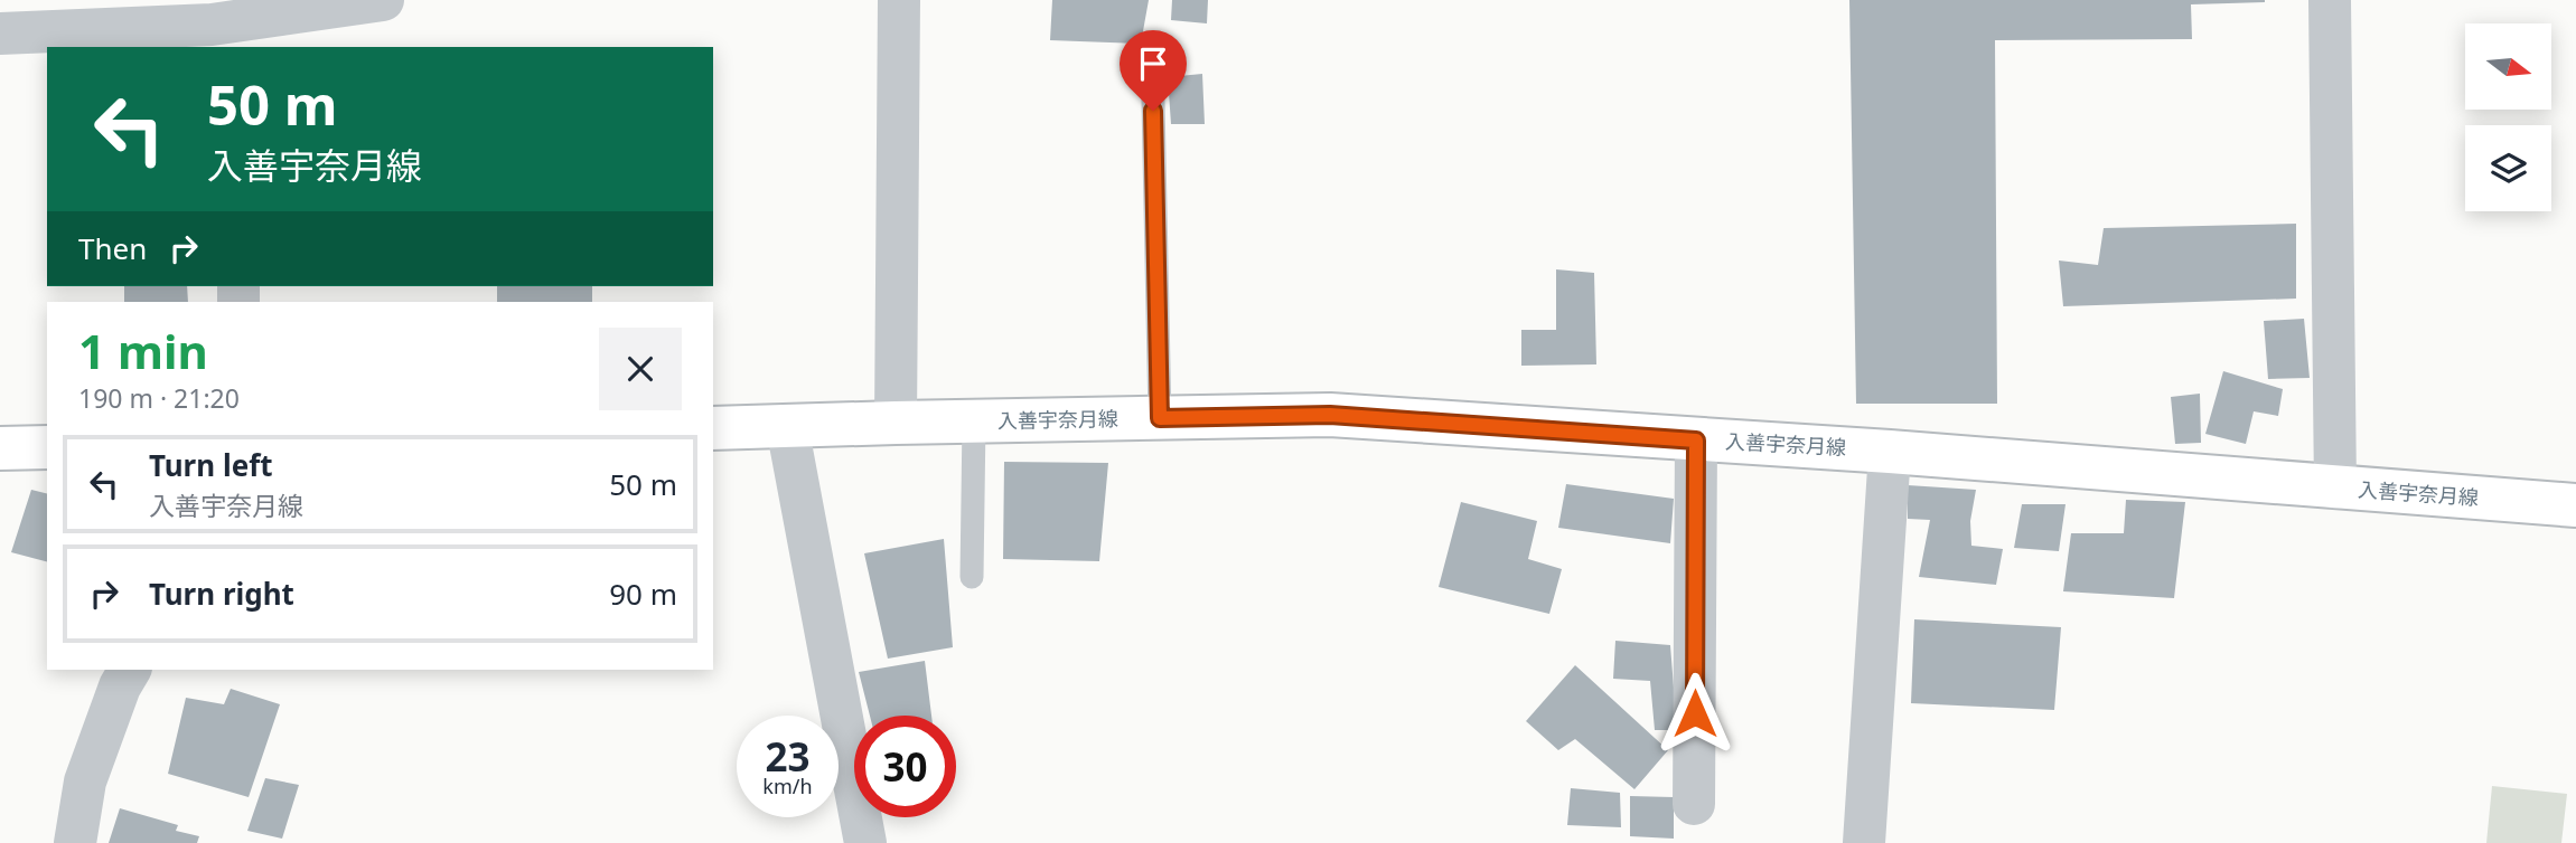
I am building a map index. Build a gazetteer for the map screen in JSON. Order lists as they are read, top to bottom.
{
  "streets": {
    "main road": ["入善宇奈月線"]
  },
  "north": "right",
  "page": {
    "turn": ["50 m", "入善宇奈月線"],
    "then": "Then",
    "heading": ["1 min", "190 m · 21:20"],
    "list": [
      {
        "name": "Turn left",
        "note": "入善宇奈月線",
        "value": "50 m"
      },
      {
        "name": "Turn right",
        "value": "90 m"
      }
    ],
    "speed": "23 km/h",
    "limit": "30"
  }
}
